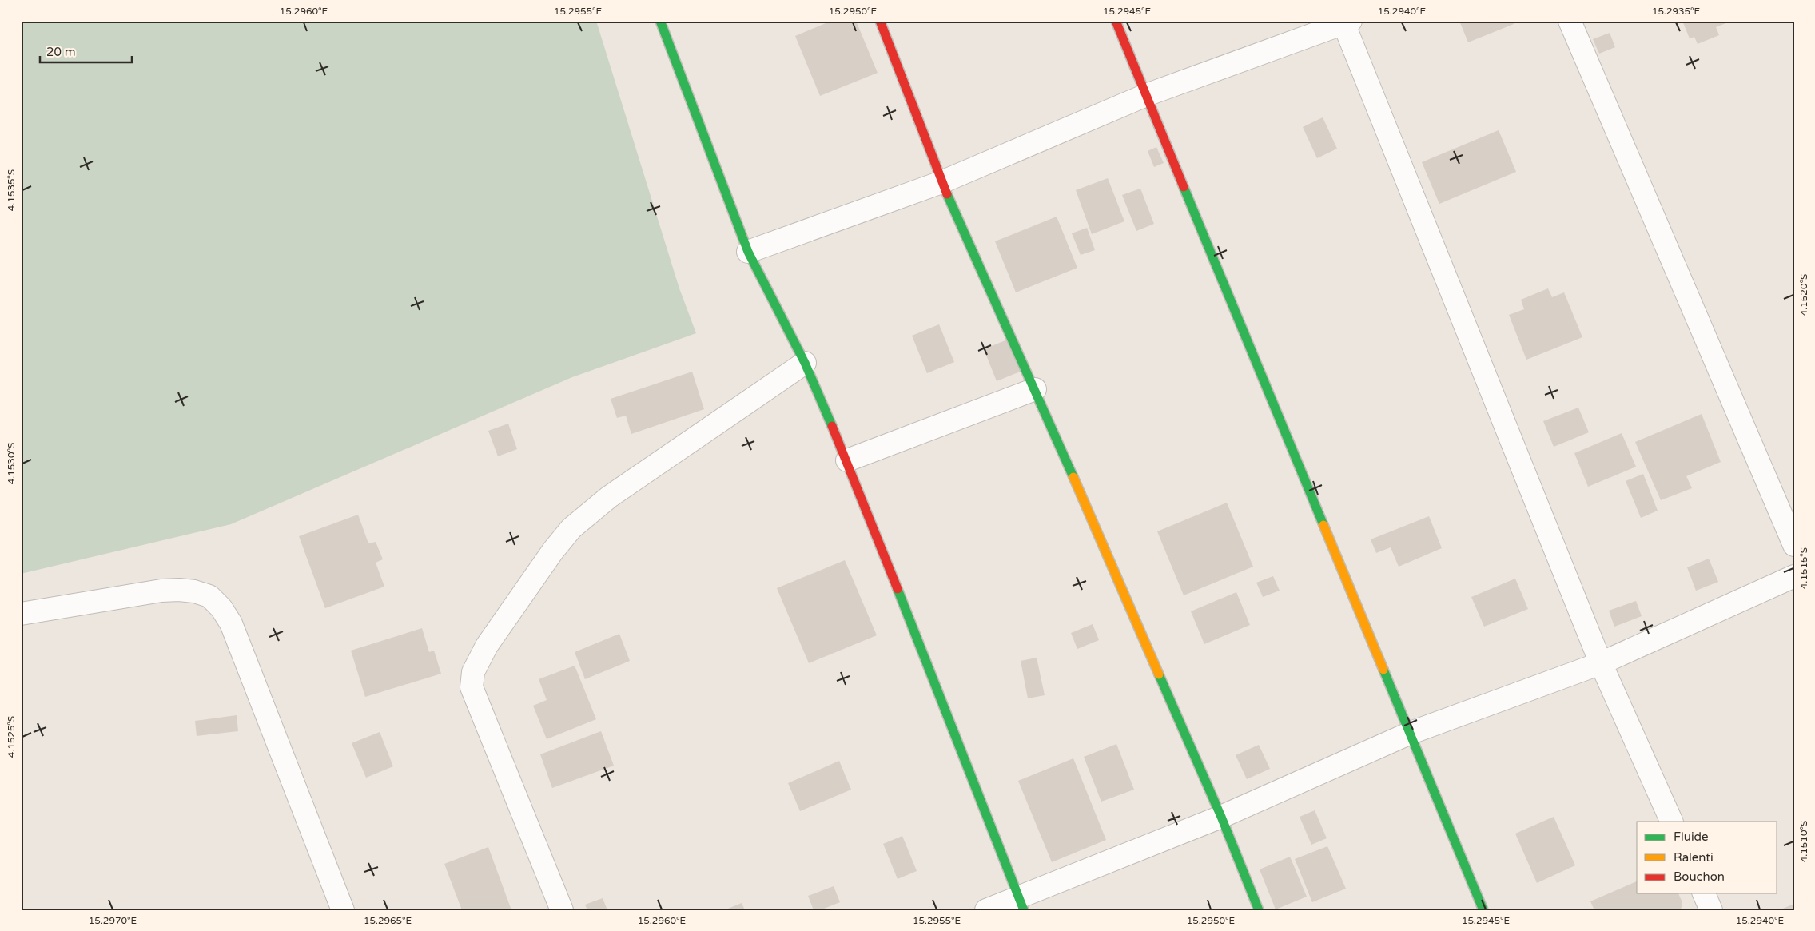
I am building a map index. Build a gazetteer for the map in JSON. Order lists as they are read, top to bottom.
{
  "legend": ["Fluide", "Ralenti", "Bouchon"],
  "scale_bar": "20 m",
  "coordinates": [
    "15.2960°E",
    "15.2955°E",
    "15.2950°E",
    "15.2945°E",
    "15.2940°E",
    "15.2935°E",
    "4.1535°S",
    "4.1520°S",
    "4.1530°S",
    "4.1515°S",
    "4.1525°S",
    "4.1510°S",
    "15.2970°E",
    "15.2965°E"
  ]
}
